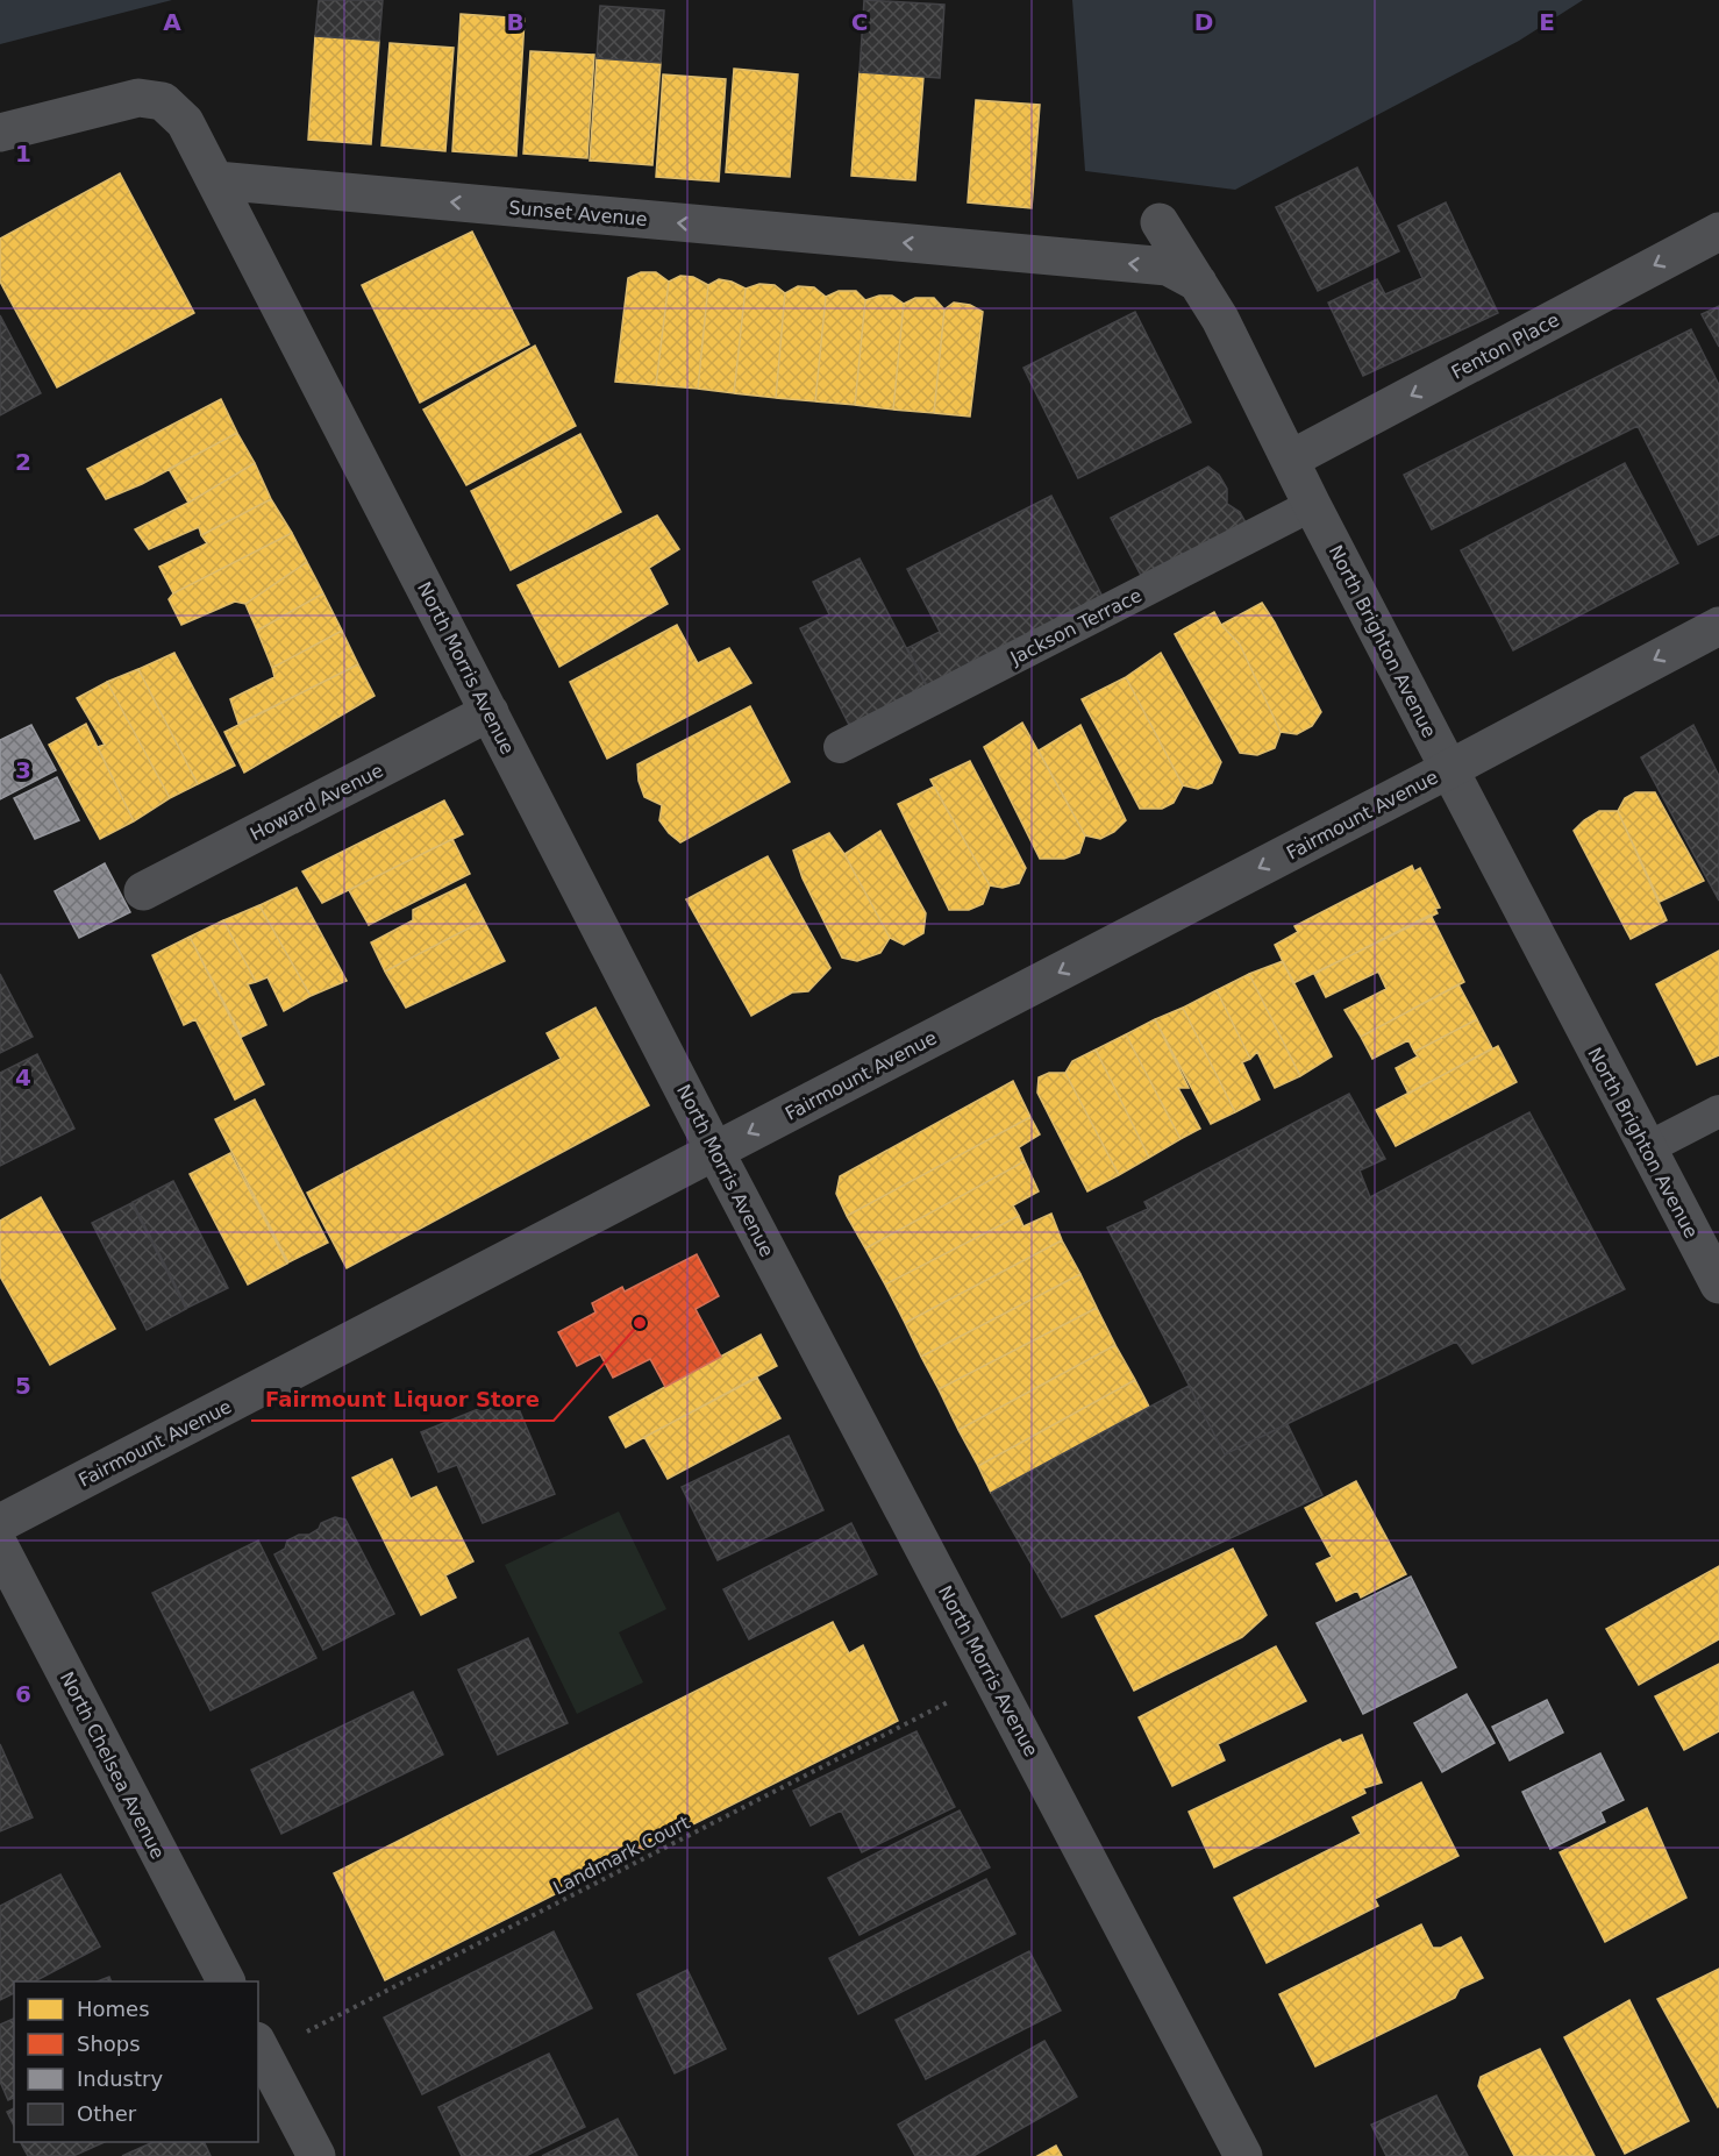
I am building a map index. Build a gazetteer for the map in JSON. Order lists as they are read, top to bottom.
{
  "streets": {
    "street": [
      "Sunset Avenue",
      "Fenton Place",
      "North Brighton Avenue",
      "North Morris Avenue",
      "Howard Avenue",
      "Fairmount Avenue",
      "North Chelsea Avenue"
    ],
    "lane": ["Jackson Terrace"],
    "path": ["Landmark Court"]
  },
  "crossings": [
    ["Sunset Avenue", "North Brighton Avenue"],
    ["Sunset Avenue", "North Morris Avenue"],
    ["Fenton Place", "North Brighton Avenue"],
    ["Jackson Terrace", "North Brighton Avenue"],
    ["North Brighton Avenue", "Fairmount Avenue"],
    ["North Morris Avenue", "Howard Avenue"],
    ["North Morris Avenue", "Fairmount Avenue"],
    ["North Morris Avenue", "Landmark Court"]
  ],
  "one_way": ["Sunset Avenue", "Fenton Place", "Fairmount Avenue"],
  "places": ["Fairmount Liquor Store"],
  "legend": [
    "Homes",
    "Shops",
    "Industry",
    "Other"
  ],
  "grid": {
    "columns": [
      "A",
      "B",
      "C",
      "D",
      "E"
    ],
    "rows": [
      "1",
      "2",
      "3",
      "4",
      "5",
      "6"
    ]
  }
}
